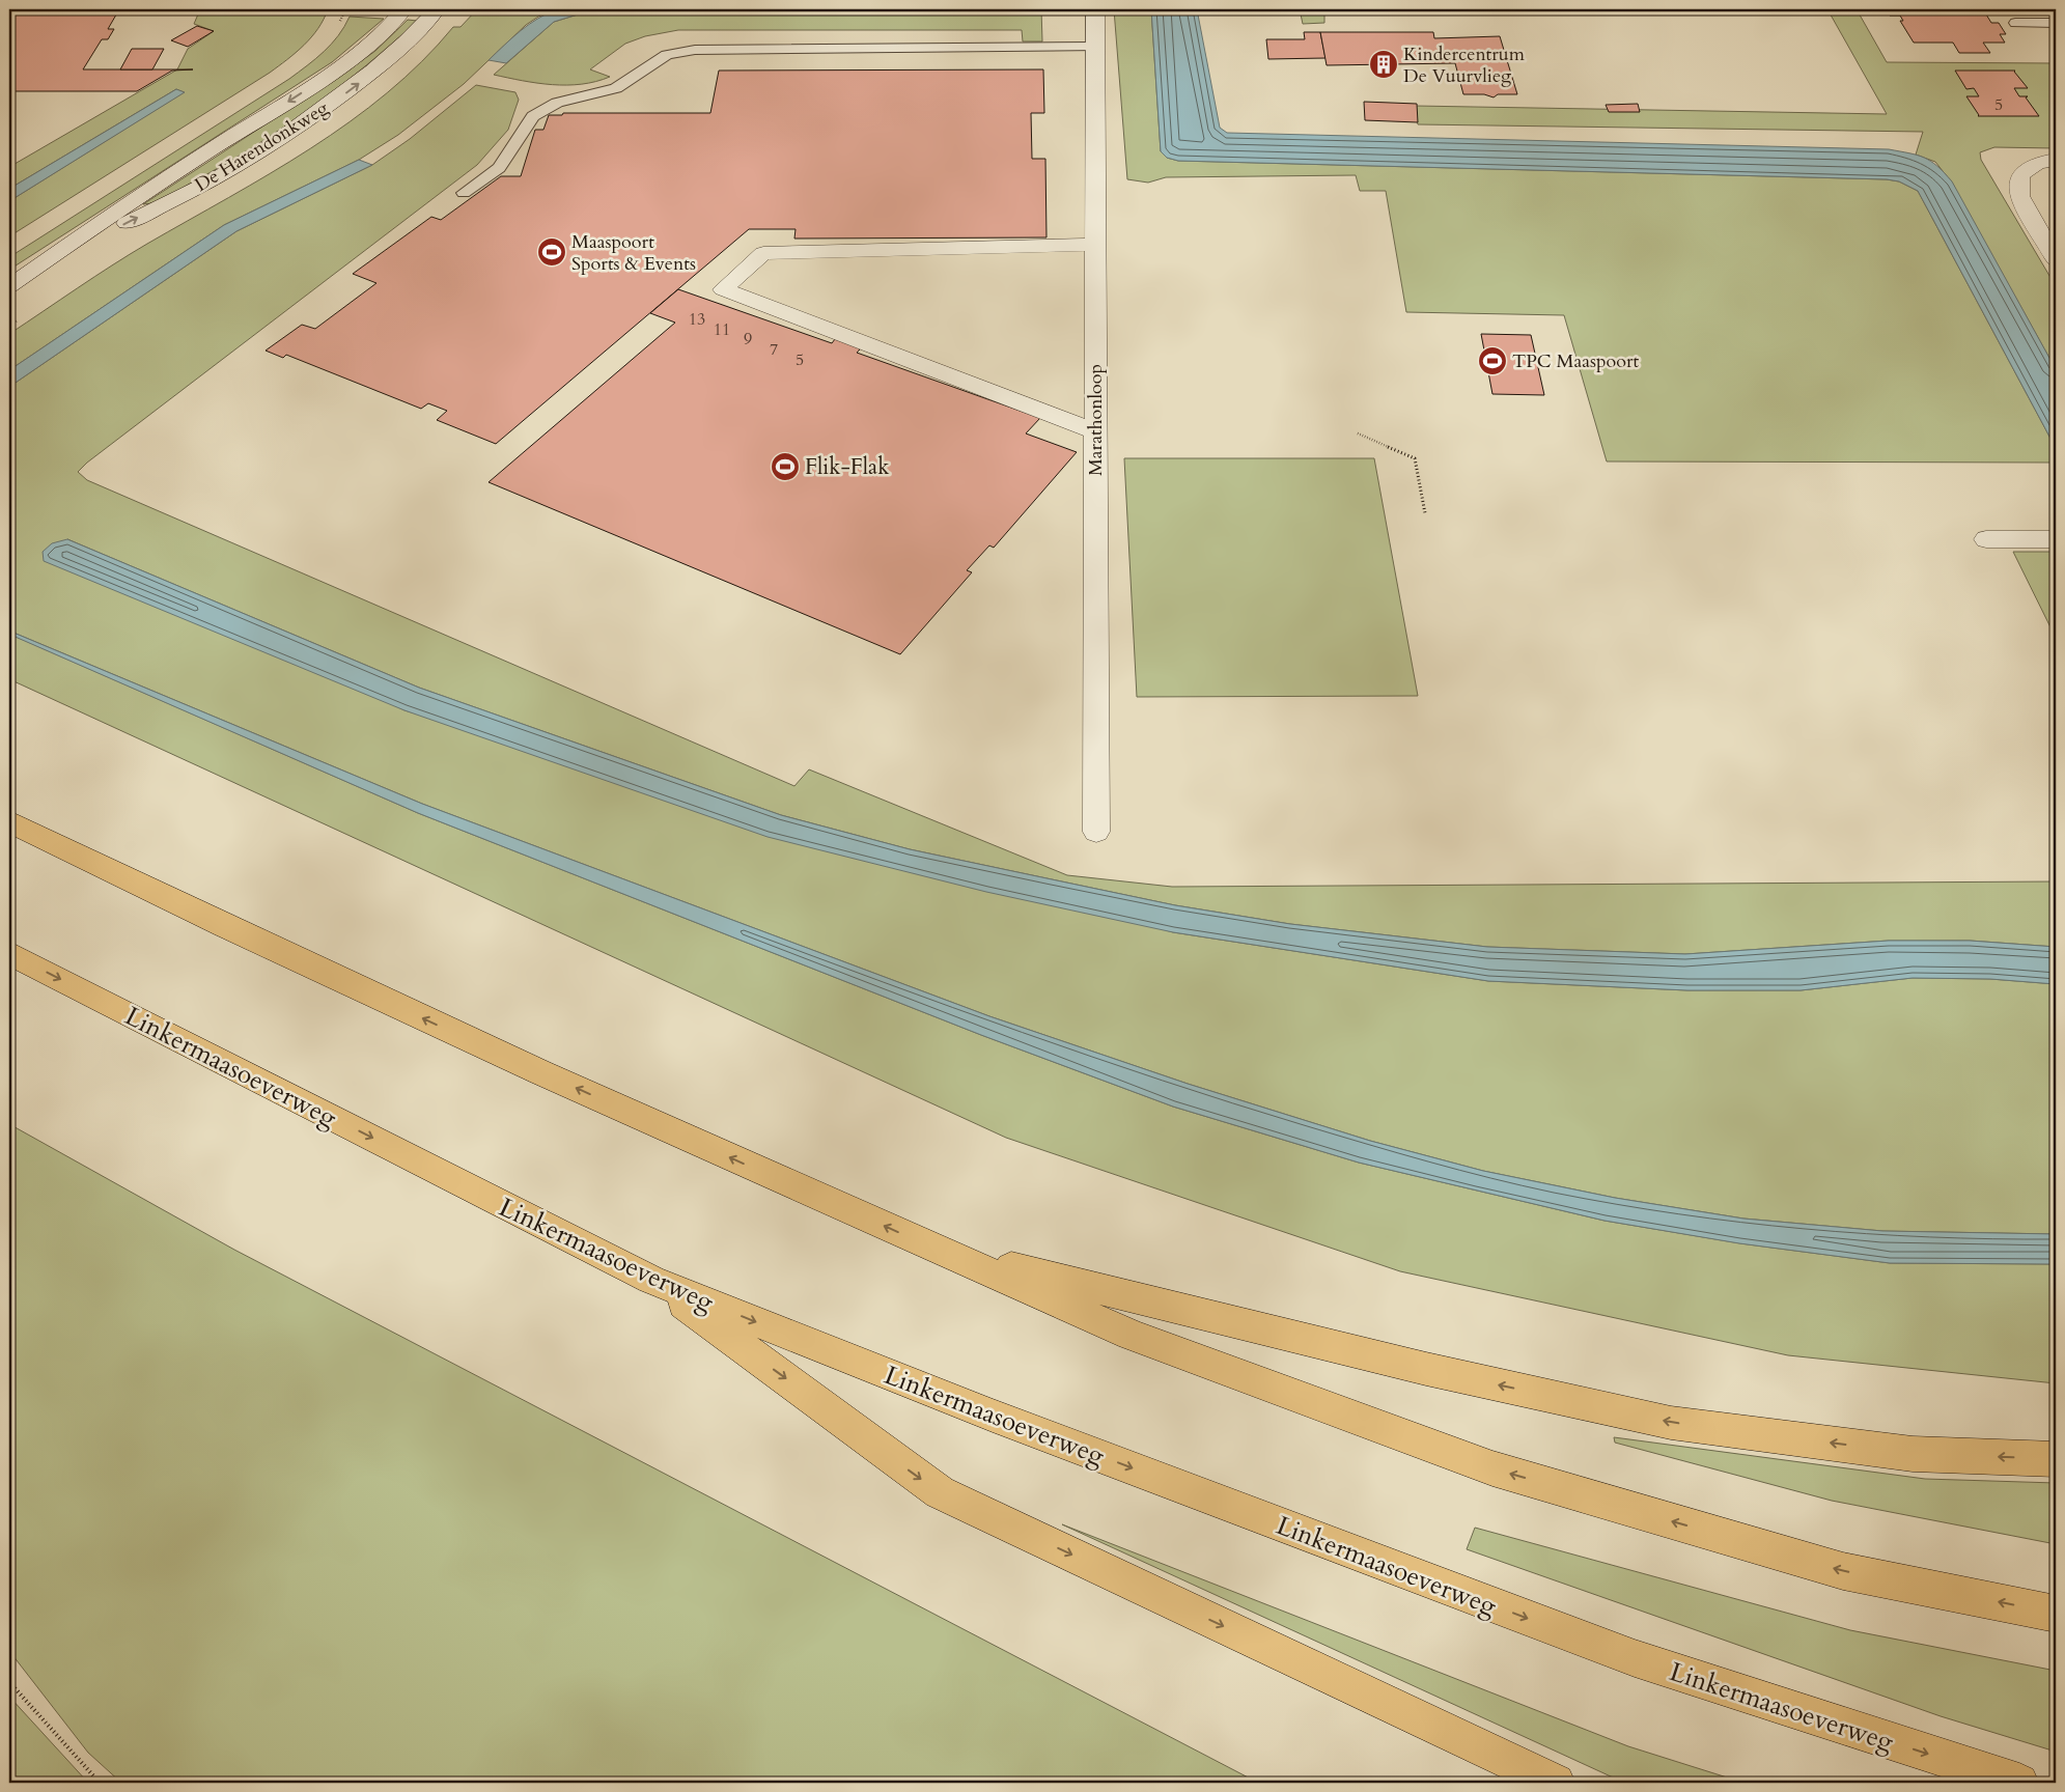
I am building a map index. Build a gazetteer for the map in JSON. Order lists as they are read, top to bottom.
{
  "streets": {
    "highway": ["Linkermaasoeverweg"],
    "street": ["De Harendonkweg", "Marathonloop"]
  },
  "places": {
    "building": ["Kindercentrum De Vuurvlieg"],
    "sports": ["Maaspoort Sports & Events", "TPC Maaspoort", "Flik-Flak"]
  },
  "house_numbers": [
    "5",
    "13",
    "11",
    "9",
    "7",
    "5"
  ]
}
